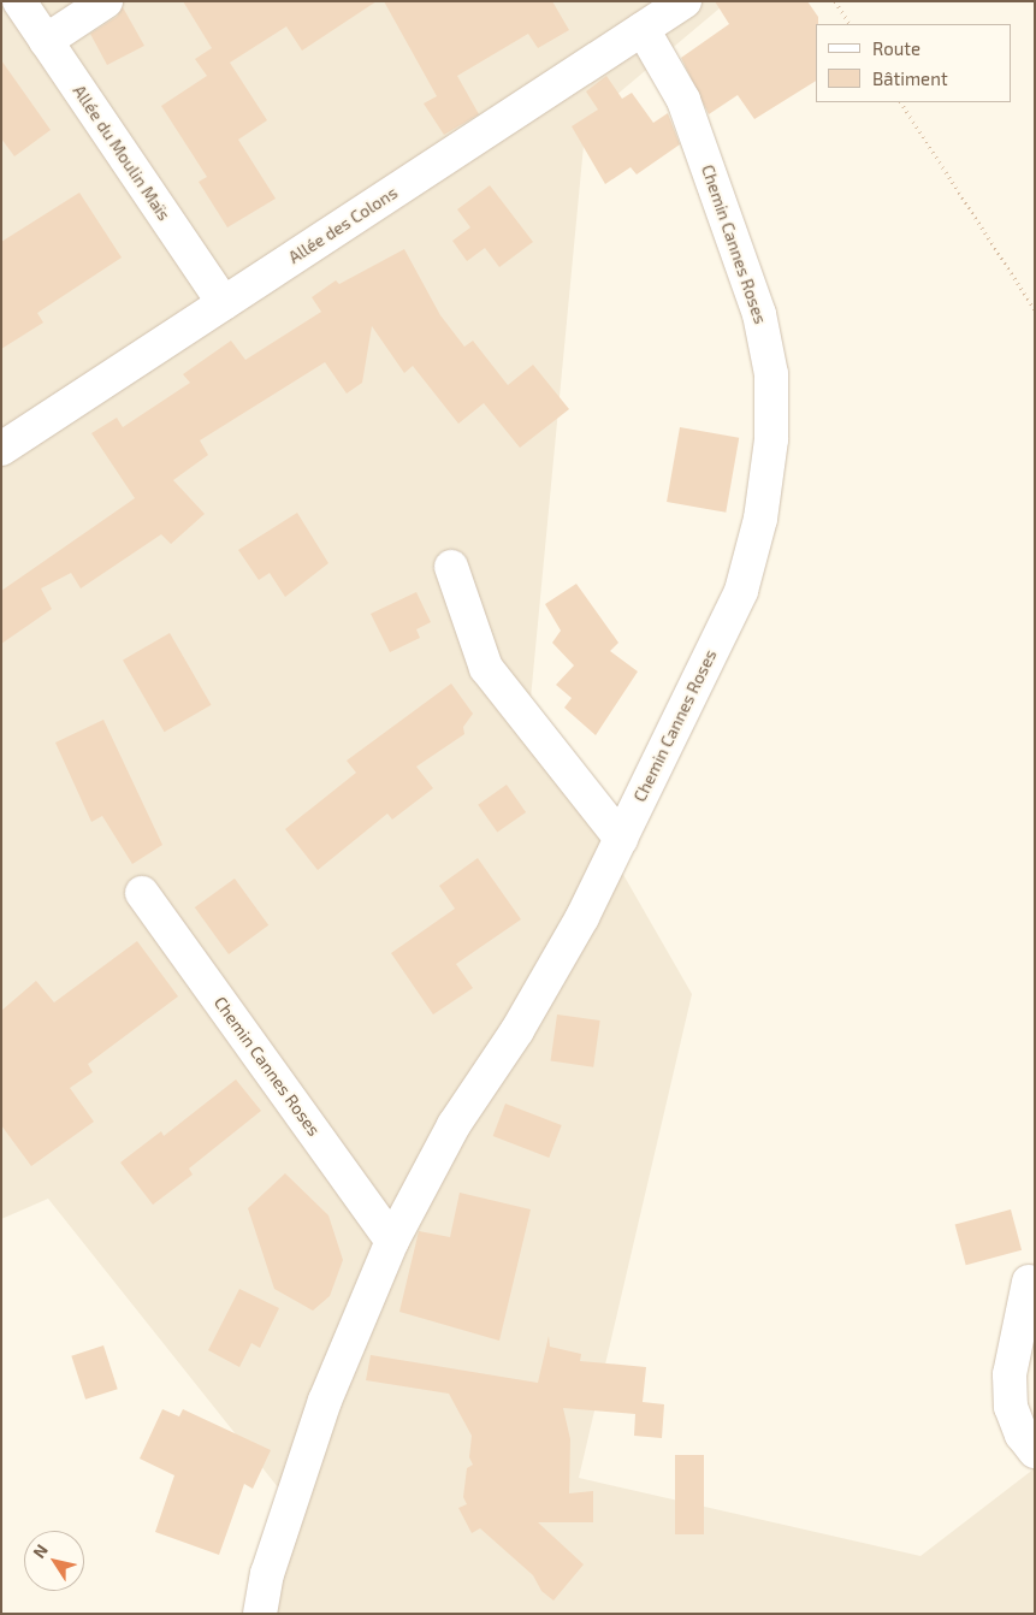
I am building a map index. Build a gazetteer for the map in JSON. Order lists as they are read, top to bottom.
{
  "streets": {
    "street": ["Allée du Moulin Maïs", "Allée des Colons", "Chemin Cannes Roses"]
  },
  "crossings": [
    ["Allée du Moulin Maïs", "Allée des Colons"],
    ["Allée des Colons", "Chemin Cannes Roses"]
  ],
  "legend": ["Route", "Bâtiment"],
  "north": "top left"
}
